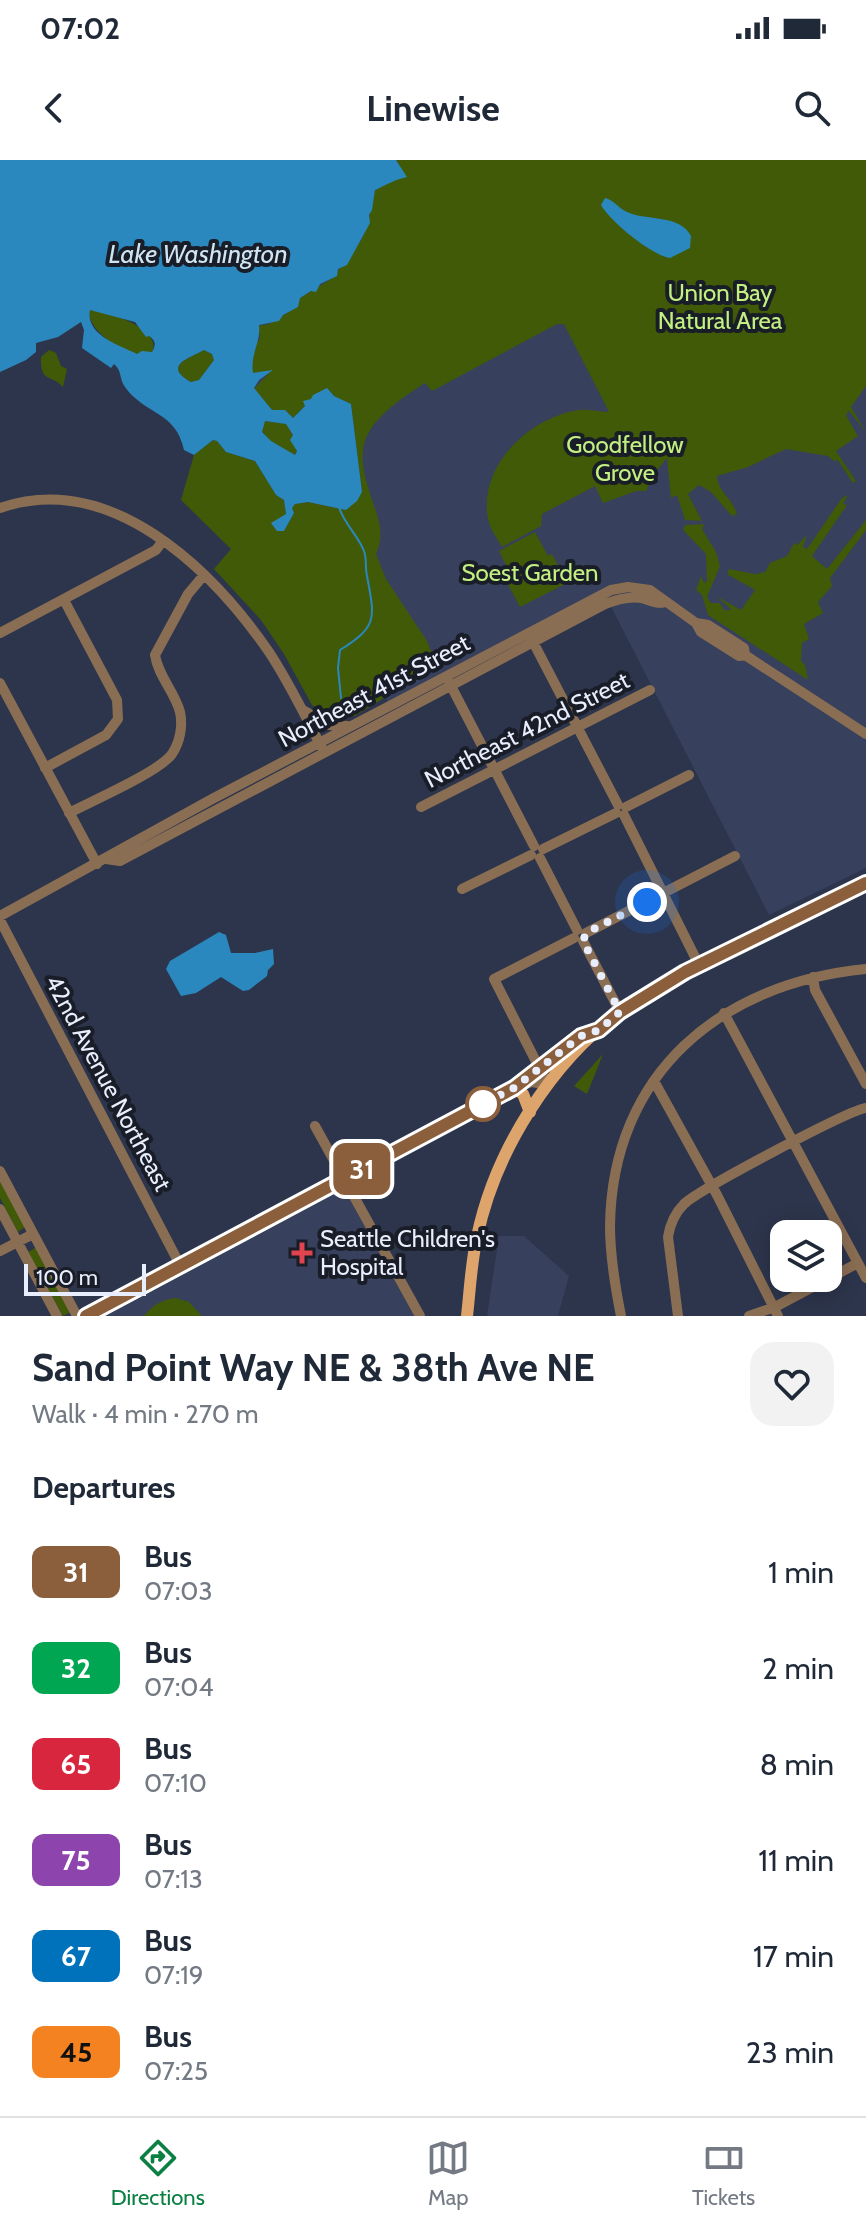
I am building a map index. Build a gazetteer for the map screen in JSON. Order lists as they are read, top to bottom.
{
  "streets": {
    "street": ["Northeast 41st Street", "Northeast 42nd Street", "42nd Avenue Northeast"]
  },
  "crossings": [
    ["Northeast 41st Street", "42nd Avenue Northeast"]
  ],
  "water": ["Lake Washington"],
  "parks": ["Union Bay Natural Area", "Goodfellow Grove", "Soest Garden"],
  "places": {
    "health": ["Seattle Children's Hospital"]
  },
  "lines": ["bus line 31"],
  "scale_bar": "100 m",
  "page": {
    "status": "07:02",
    "header": "Linewise",
    "on_map": "31",
    "scale": "100 m",
    "heading": [
      ["Sand Point Way NE & 38th Ave NE", "Walk · 4 min · 270 m"],
      "Departures"
    ],
    "list": [
      {
        "mark": "31",
        "name": "Bus",
        "note": "07:03",
        "value": "1 min"
      },
      {
        "mark": "32",
        "name": "Bus",
        "note": "07:04",
        "value": "2 min"
      },
      {
        "mark": "65",
        "name": "Bus",
        "note": "07:10",
        "value": "8 min"
      },
      {
        "mark": "75",
        "name": "Bus",
        "note": "07:13",
        "value": "11 min"
      },
      {
        "mark": "67",
        "name": "Bus",
        "note": "07:19",
        "value": "17 min"
      },
      {
        "mark": "45",
        "name": "Bus",
        "note": "07:25",
        "value": "23 min"
      }
    ],
    "tabs": ["Directions", "Map", "Tickets"]
  }
}
